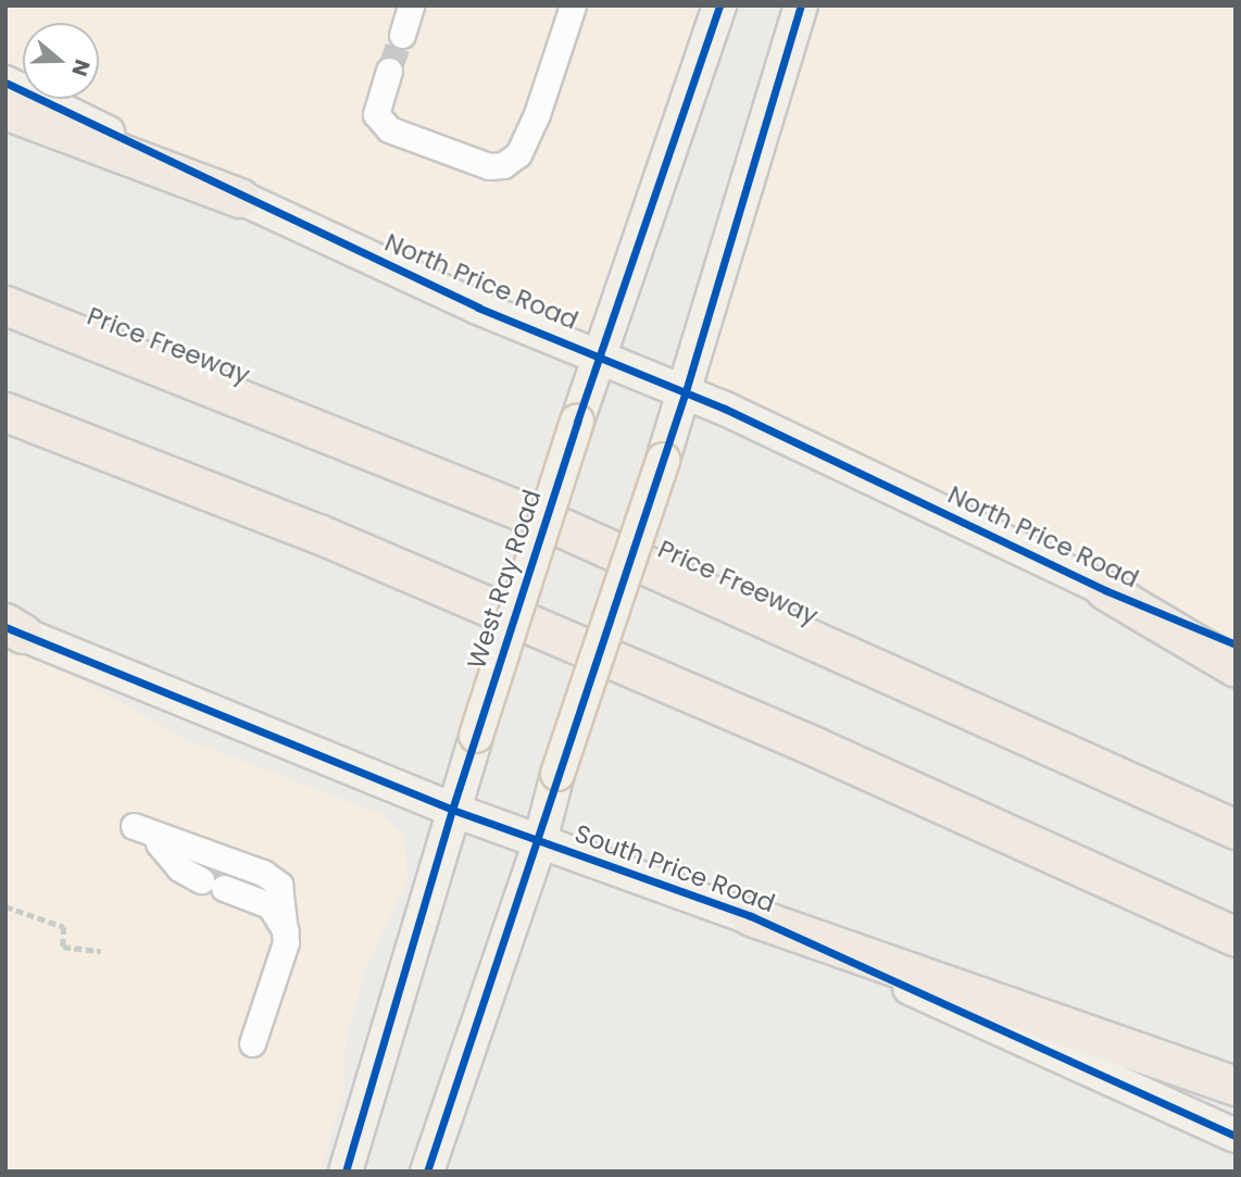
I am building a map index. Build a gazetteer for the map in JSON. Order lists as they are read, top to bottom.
{
  "streets": {
    "highway": ["Price Freeway"],
    "main road": ["North Price Road", "West Ray Road", "South Price Road"]
  },
  "crossings": [
    ["North Price Road", "West Ray Road"],
    ["West Ray Road", "South Price Road"]
  ],
  "north": "right"
}
